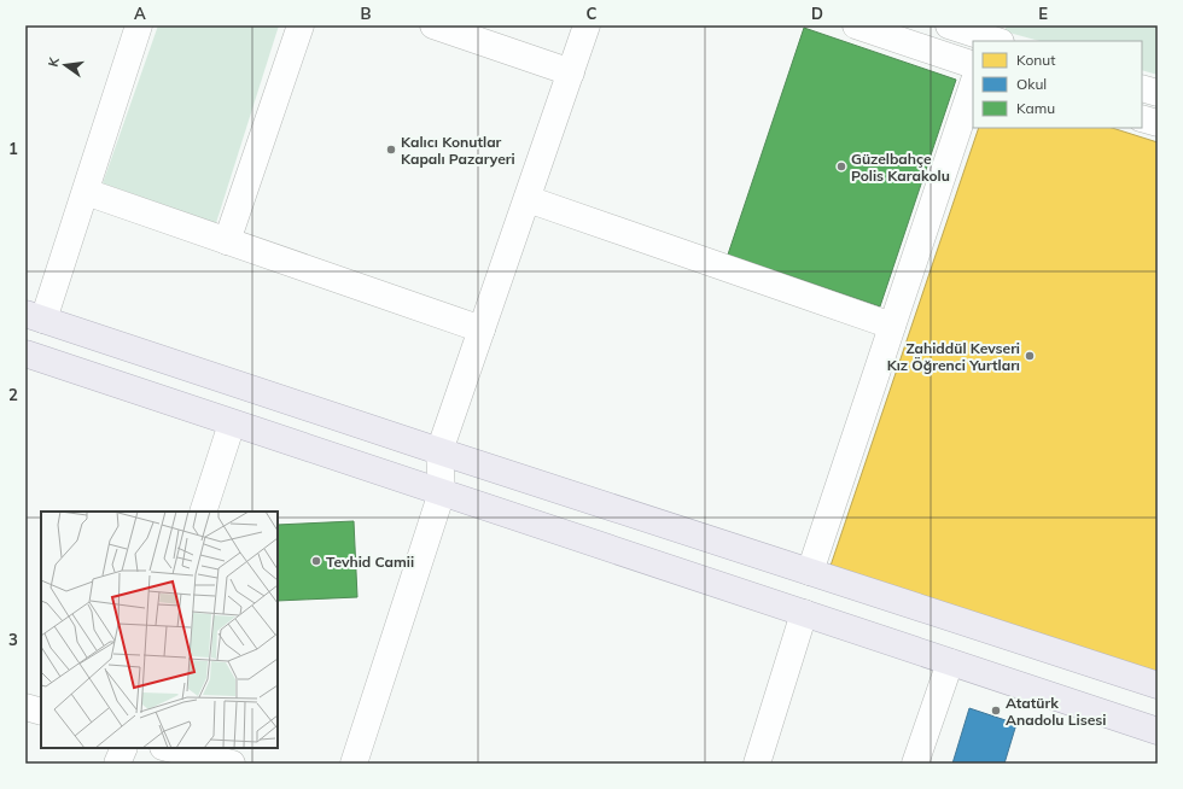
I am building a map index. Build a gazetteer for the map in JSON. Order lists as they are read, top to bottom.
{
  "places": [
    "Kalıcı Konutlar Kapalı Pazaryeri",
    "Güzelbahçe Polis Karakolu",
    "Zahiddül Kevseri Kız Öğrenci Yurtları",
    "Tevhid Camii",
    "Atatürk Anadolu Lisesi"
  ],
  "legend": ["Konut", "Okul", "Kamu"],
  "north": "left",
  "grid": {
    "columns": [
      "A",
      "B",
      "C",
      "D",
      "E"
    ],
    "rows": ["1", "2", "3"]
  }
}
